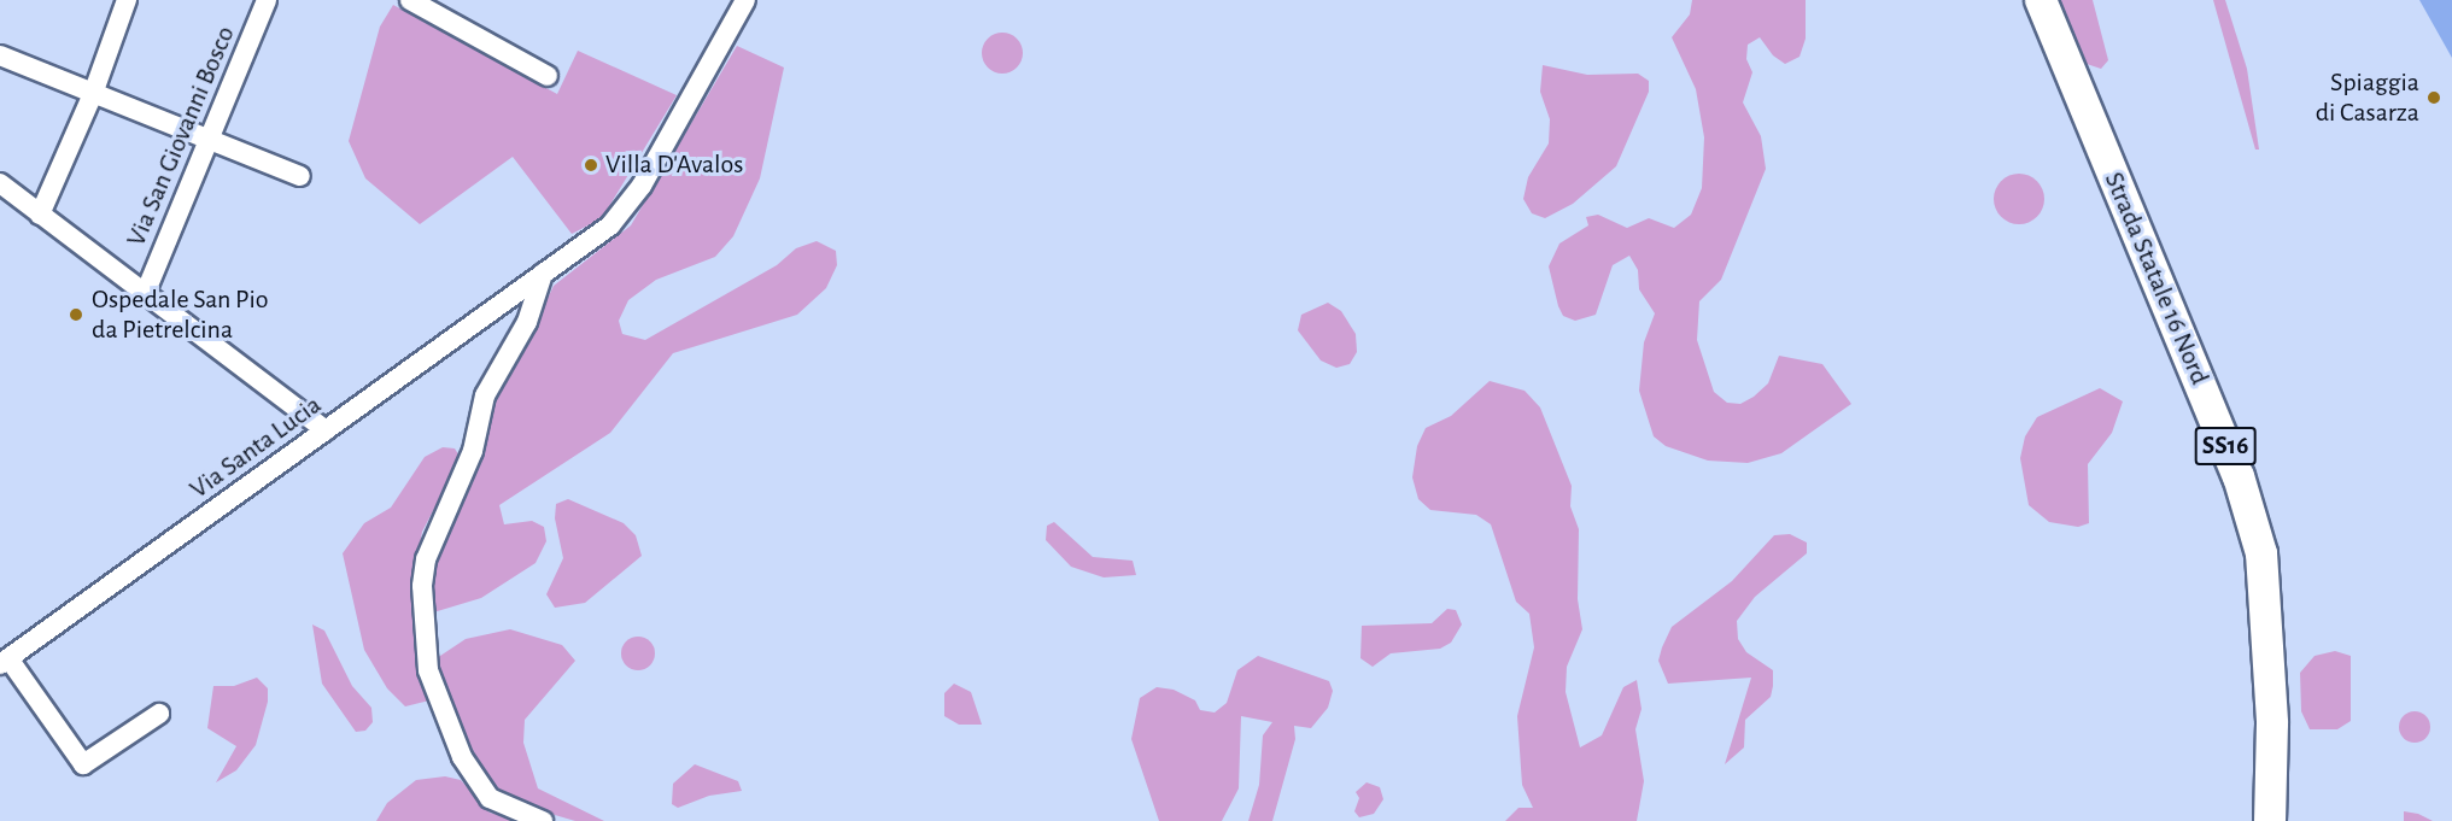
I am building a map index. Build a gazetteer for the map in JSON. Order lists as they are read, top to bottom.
{
  "streets": {
    "main road": ["Strada Statale 16 Nord", "SS16"],
    "street": ["Via San Giovanni Bosco", "Via Santa Lucia"]
  },
  "places": ["Spiaggia di Casarza", "Villa D'Avalos", "Ospedale San Pio da Pietrelcina"]
}
